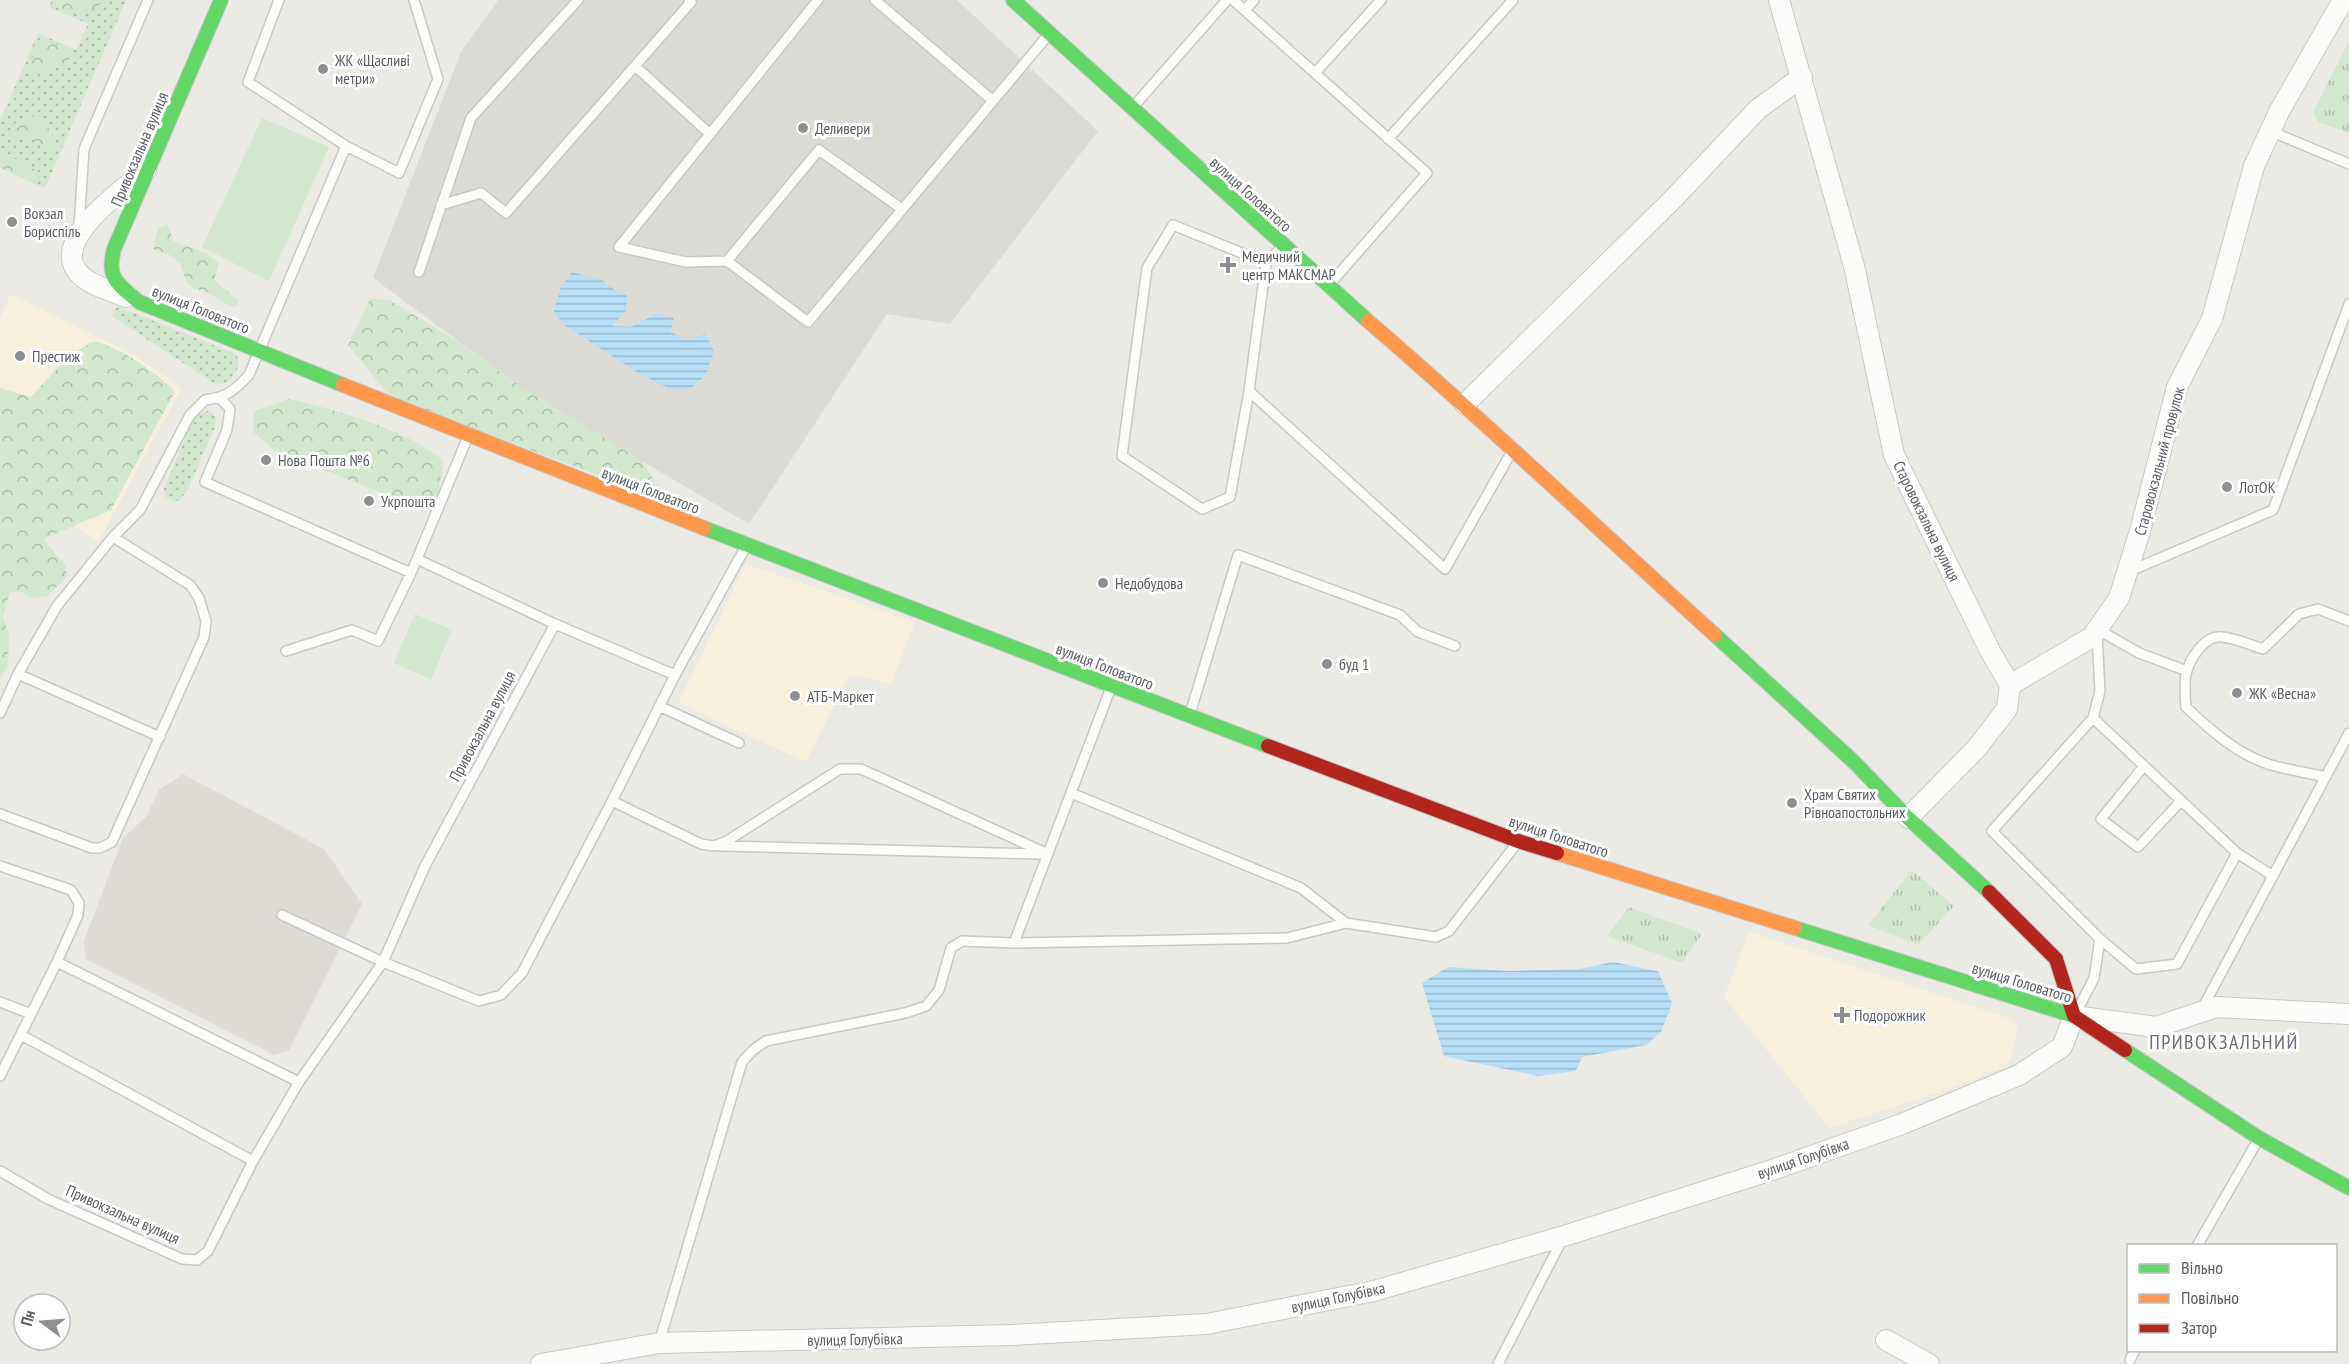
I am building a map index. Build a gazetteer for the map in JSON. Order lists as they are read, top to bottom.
{
  "streets": {
    "street": [
      "Привокзальна вулиця",
      "вулиця Головатого",
      "Старовокзальний провулок",
      "Старовокзальна вулиця",
      "вулиця Голубівка"
    ]
  },
  "crossings": [
    ["Привокзальна вулиця", "вулиця Головатого"],
    ["вулиця Головатого", "вулиця Голубівка"],
    ["Старовокзальний провулок", "Старовокзальна вулиця"]
  ],
  "districts": ["ПРИВОКЗАЛЬНИЙ"],
  "places": {
    "other": [
      "ЖК «Щасливі метри»",
      "Деливери",
      "Вокзал Бориспіль",
      "Престиж",
      "Нова Пошта №6",
      "ЛотОК",
      "Укрпошта",
      "Недобудова",
      "буд 1",
      "ЖК «Весна»",
      "АТБ-Маркет",
      "Храм Святих Рівноапостольних"
    ],
    "health": ["Медичний центр МАКСМАР", "Подорожник"]
  },
  "legend": ["Вільно", "Повільно", "Затор"],
  "north": "left"
}
